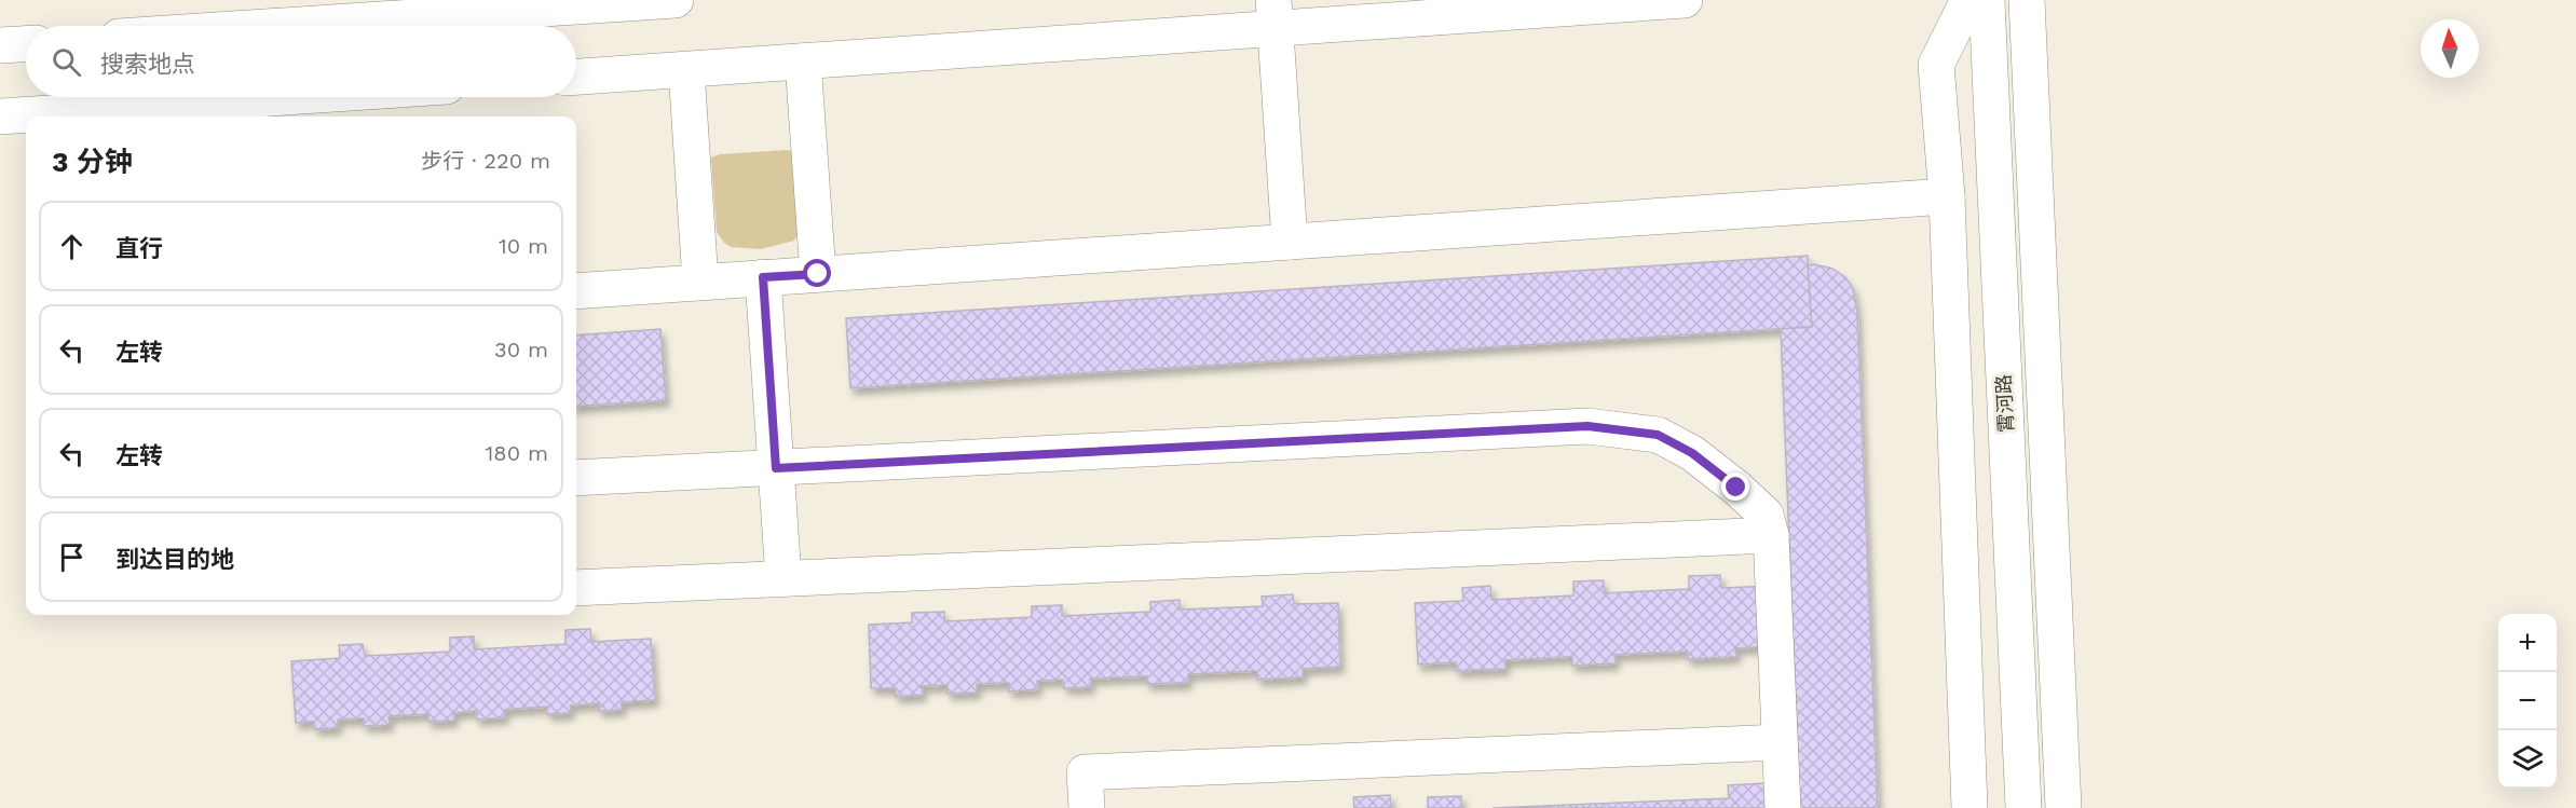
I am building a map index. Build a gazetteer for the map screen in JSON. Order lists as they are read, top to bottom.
{
  "streets": {
    "street": ["霄河路"]
  },
  "north": "top",
  "page": {
    "search": "搜索地点",
    "heading": ["3 分钟", "步行 · 220 m"],
    "list": [
      ["直行", "10 m"],
      ["左转", "30 m"],
      ["左转", "180 m"],
      "到达目的地"
    ],
    "map_buttons": ["+", "−"]
  }
}
